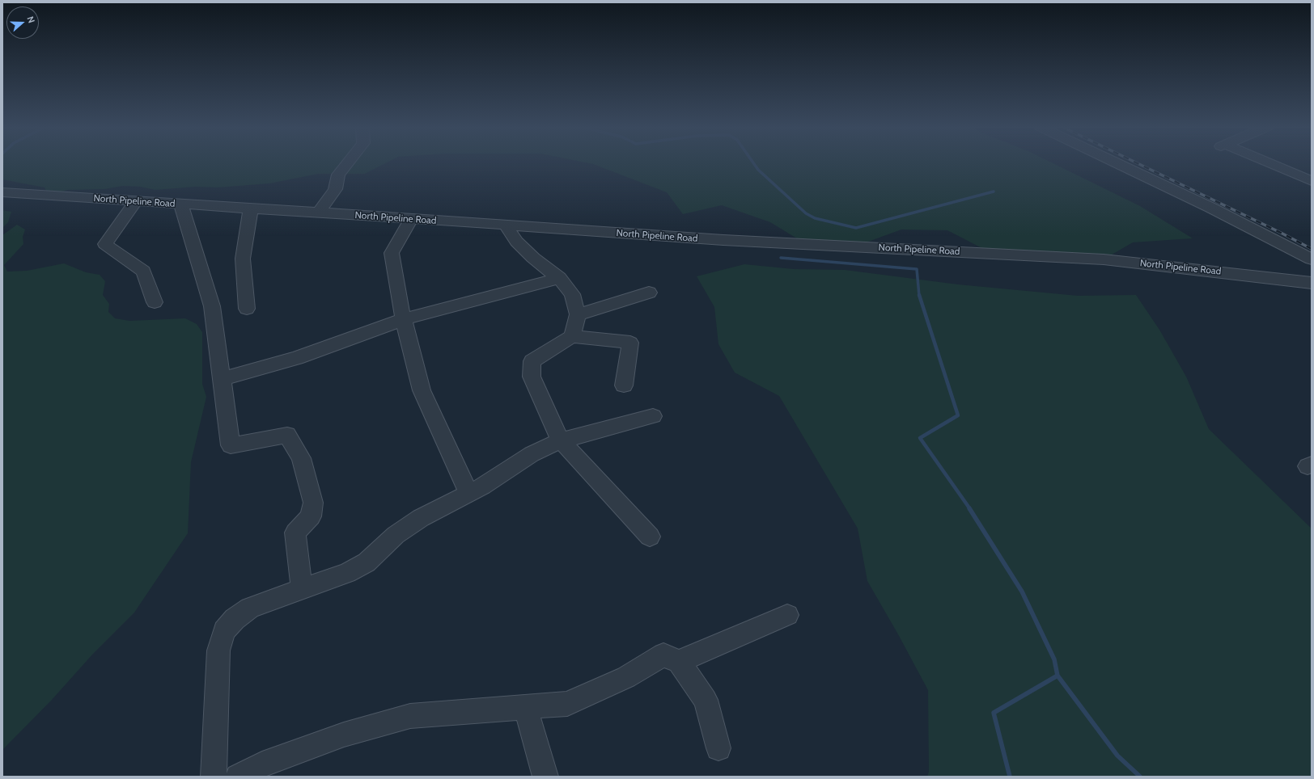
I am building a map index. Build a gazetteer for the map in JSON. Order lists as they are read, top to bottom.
{
  "streets": {
    "street": ["North Pipeline Road"]
  },
  "north": "right"
}
